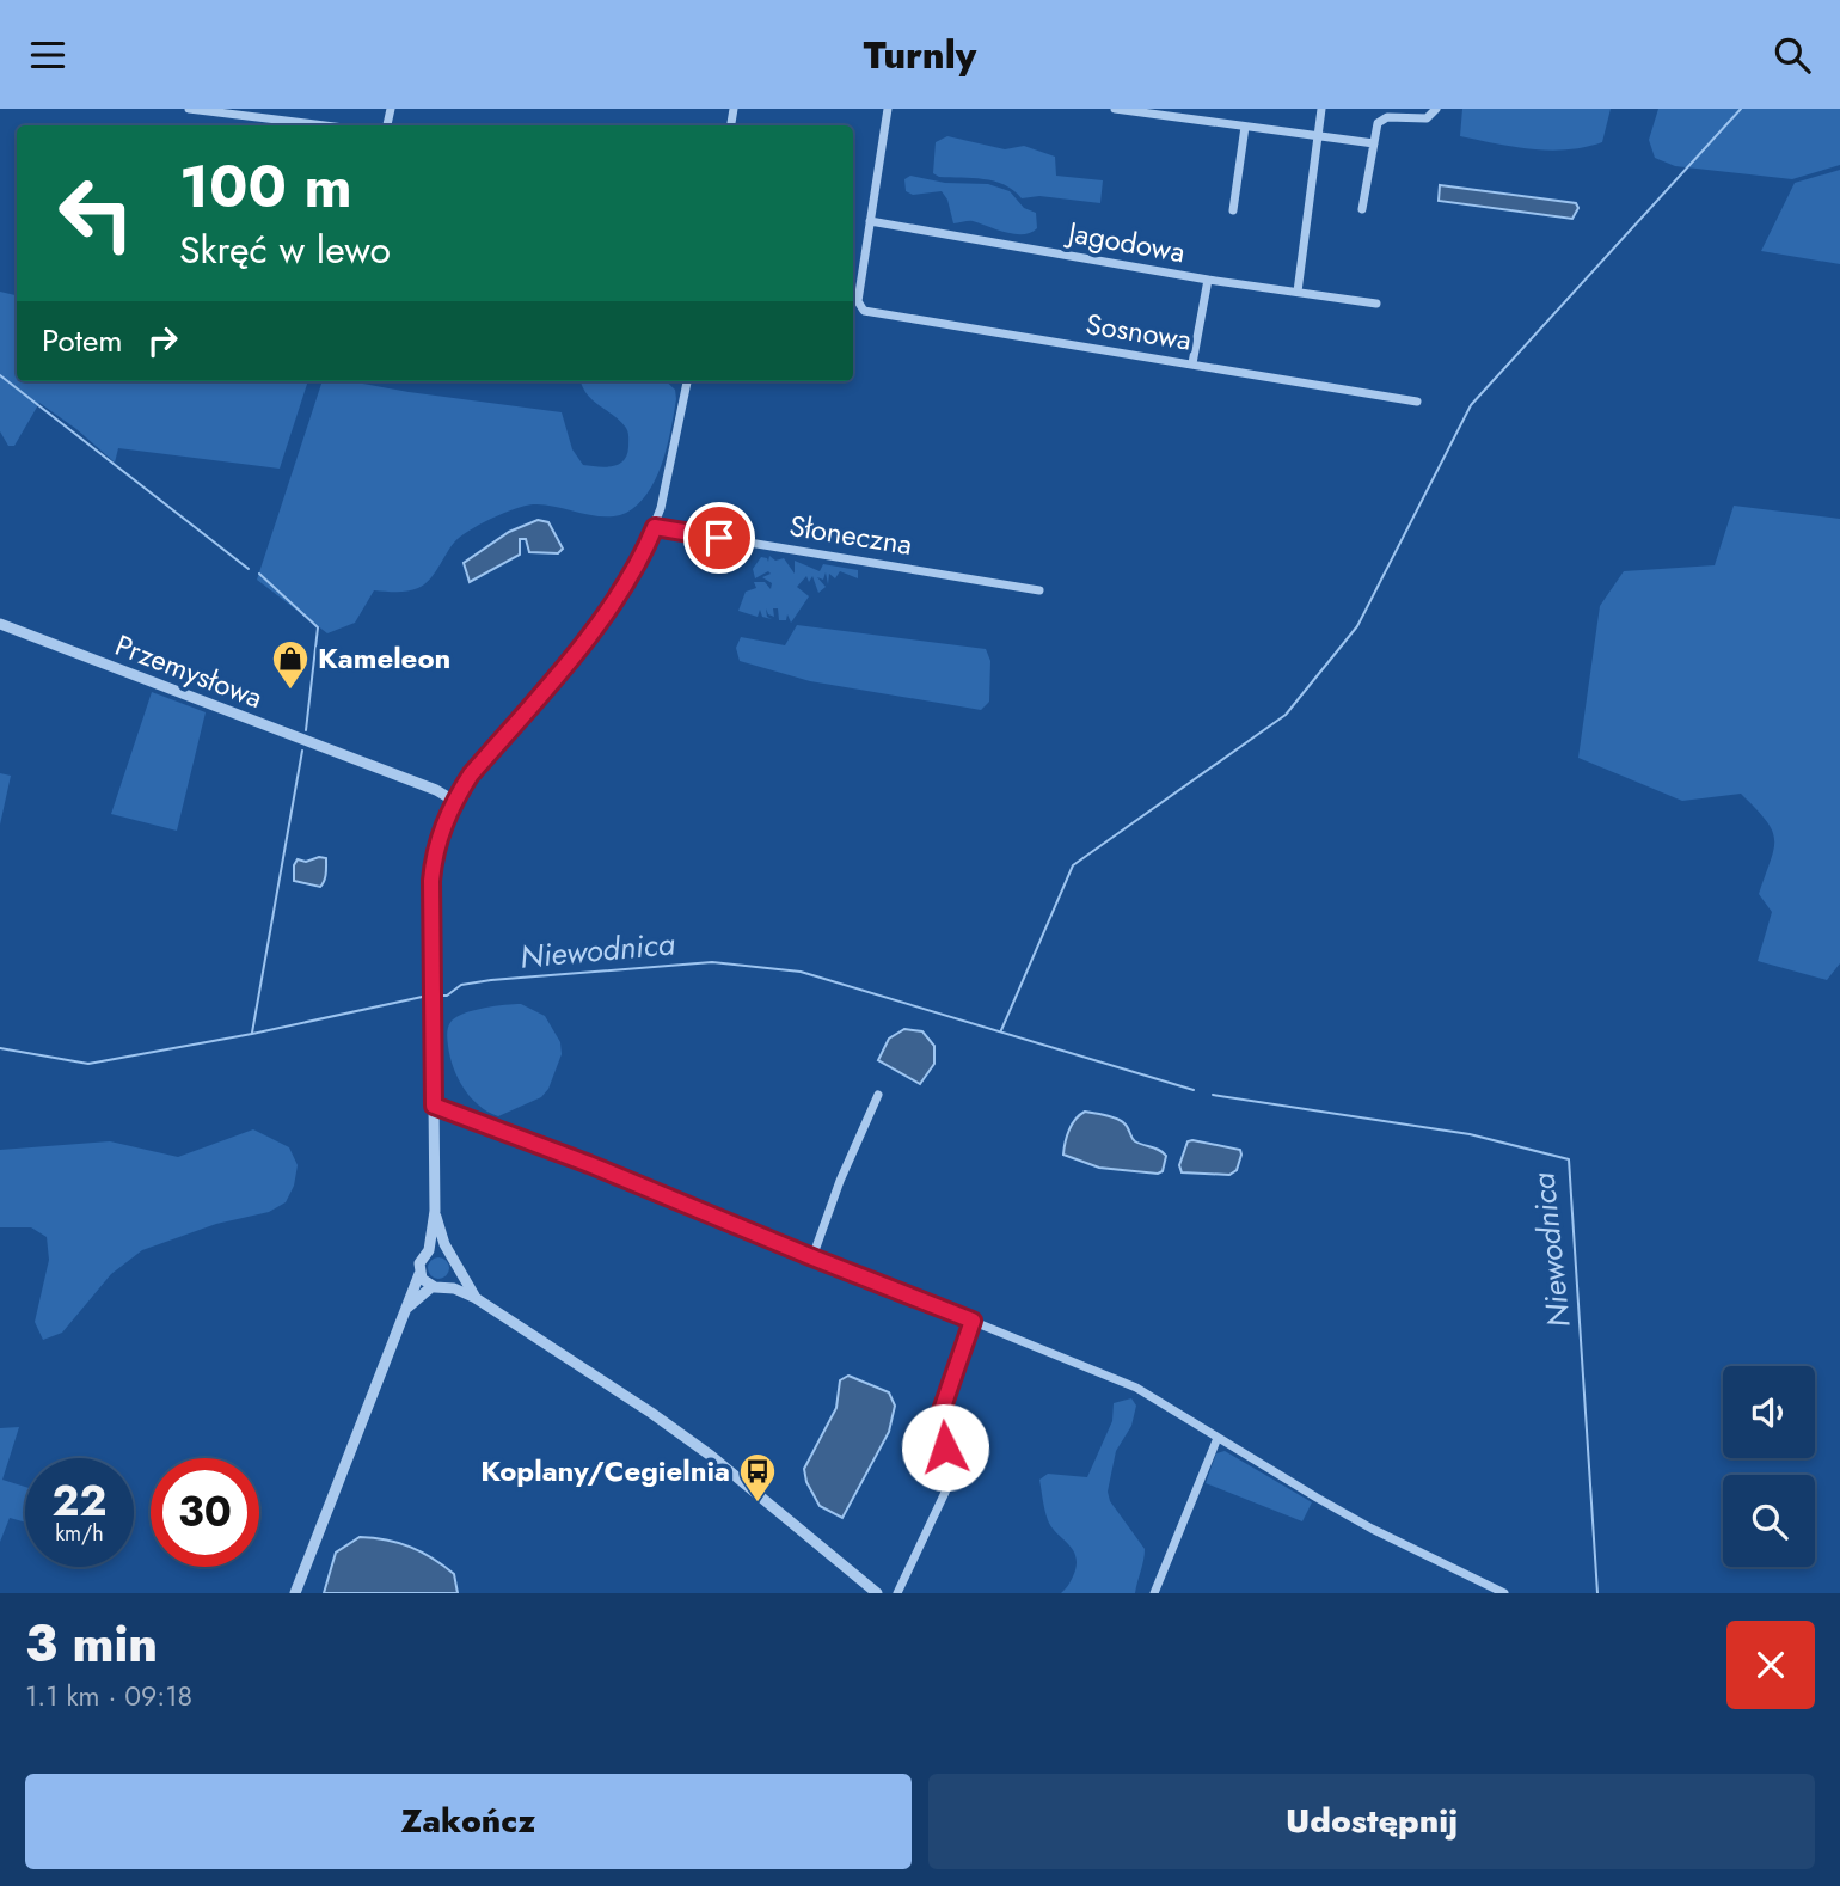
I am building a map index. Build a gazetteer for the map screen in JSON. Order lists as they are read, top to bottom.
{
  "streets": {
    "street": [
      "Jagodowa",
      "Sosnowa",
      "Słoneczna",
      "Przemysłowa"
    ]
  },
  "crossings": [
    ["Jagodowa", "Sosnowa"]
  ],
  "water": ["Niewodnica"],
  "places": {
    "shop": ["Kameleon"],
    "bus stop": ["Koplany/Cegielnia"]
  },
  "page": {
    "header": "Turnly",
    "turn": ["100 m", "Skręć w lewo"],
    "then": "Potem",
    "speed": "22 km/h",
    "limit": "30",
    "heading": ["3 min", "1.1 km · 09:18"],
    "buttons": ["Zakończ", "Udostępnij"]
  }
}
